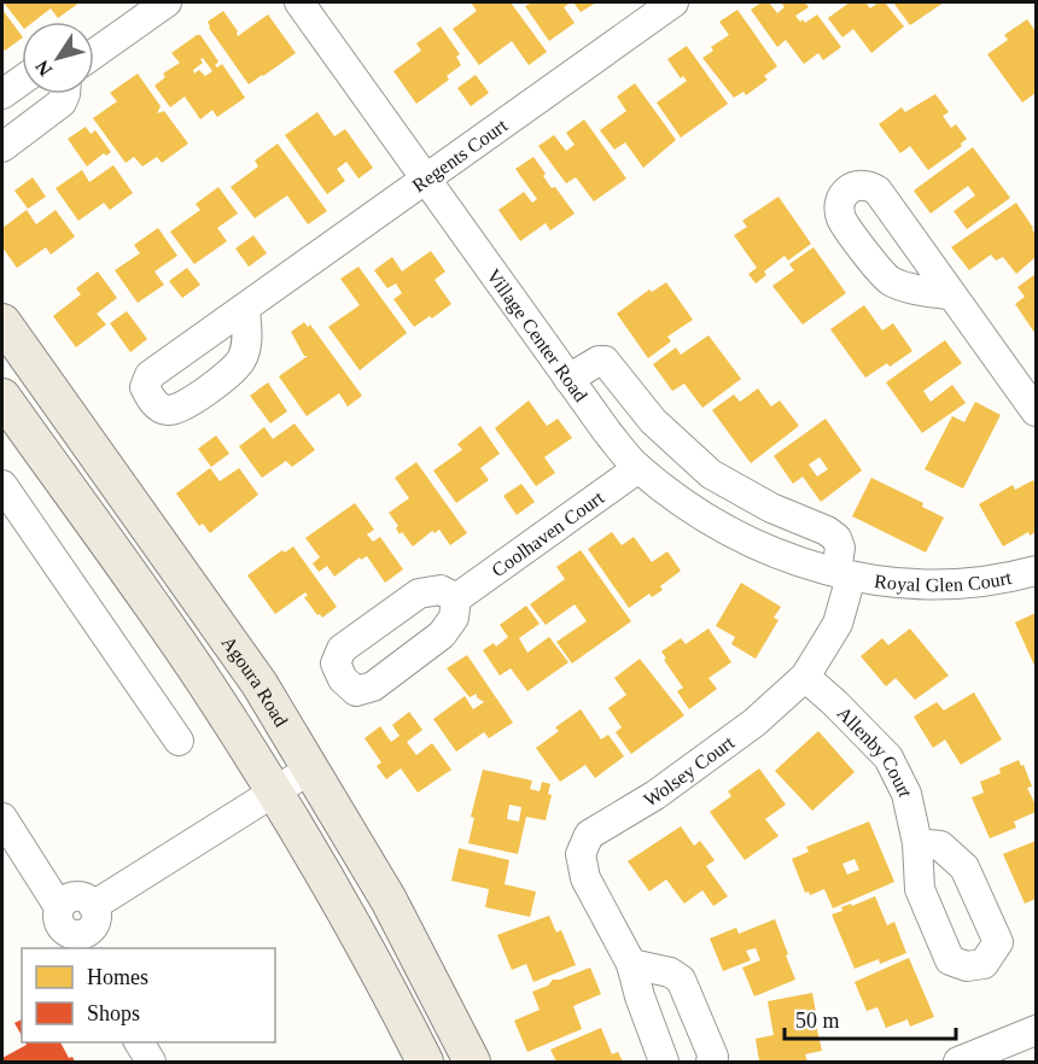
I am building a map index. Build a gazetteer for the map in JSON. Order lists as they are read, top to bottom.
{
  "streets": {
    "main road": ["Agoura Road"],
    "street": [
      "Regents Court",
      "Village Center Road",
      "Coolhaven Court",
      "Royal Glen Court",
      "Allenby Court",
      "Wolsey Court"
    ]
  },
  "crossings": [
    ["Regents Court", "Village Center Road"],
    ["Village Center Road", "Coolhaven Court"],
    ["Village Center Road", "Royal Glen Court"],
    ["Village Center Road", "Wolsey Court"],
    ["Royal Glen Court", "Wolsey Court"],
    ["Allenby Court", "Wolsey Court"]
  ],
  "legend": ["Homes", "Shops"],
  "scale_bar": "50 m",
  "north": "bottom left"
}
